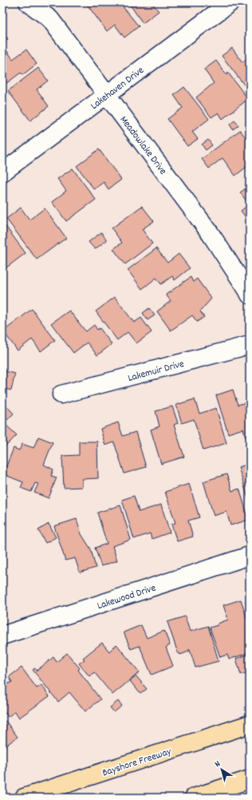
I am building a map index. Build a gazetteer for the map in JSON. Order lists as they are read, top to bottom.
{
  "streets": {
    "highway": ["Bayshore Freeway"],
    "street": [
      "Lakehaven Drive",
      "Meadowlake Drive",
      "Lakemuir Drive",
      "Lakewood Drive"
    ]
  },
  "crossings": [
    ["Lakehaven Drive", "Meadowlake Drive"]
  ],
  "north": "top left"
}
